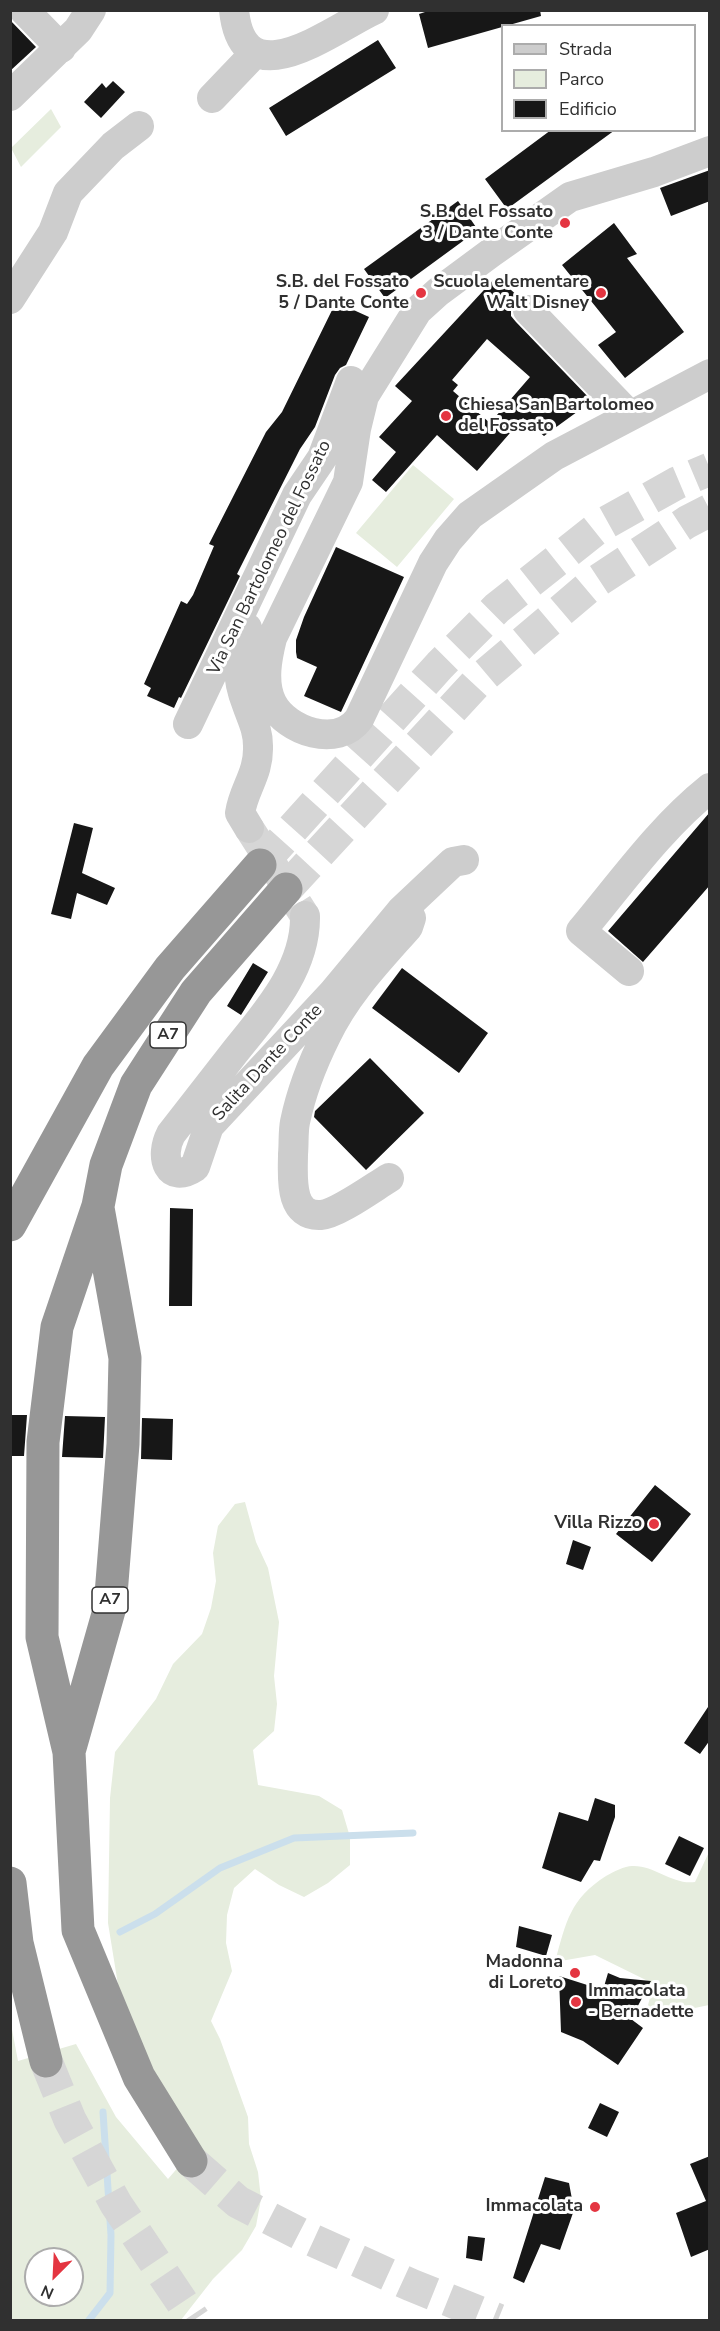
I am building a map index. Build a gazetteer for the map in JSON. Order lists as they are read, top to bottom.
{
  "streets": {
    "highway": ["A7"],
    "street": ["Via San Bartolomeo del Fossato", "Salita Dante Conte"]
  },
  "places": [
    "S.B. del Fossato 3 / Dante Conte",
    "S.B. del Fossato 5 / Dante Conte",
    "Scuola elementare Walt Disney",
    "Chiesa San Bartolomeo del Fossato",
    "Villa Rizzo",
    "Madonna di Loreto",
    "Immacolata - Bernadette",
    "Immacolata"
  ],
  "legend": ["Strada", "Parco", "Edificio"],
  "north": "bottom left"
}
